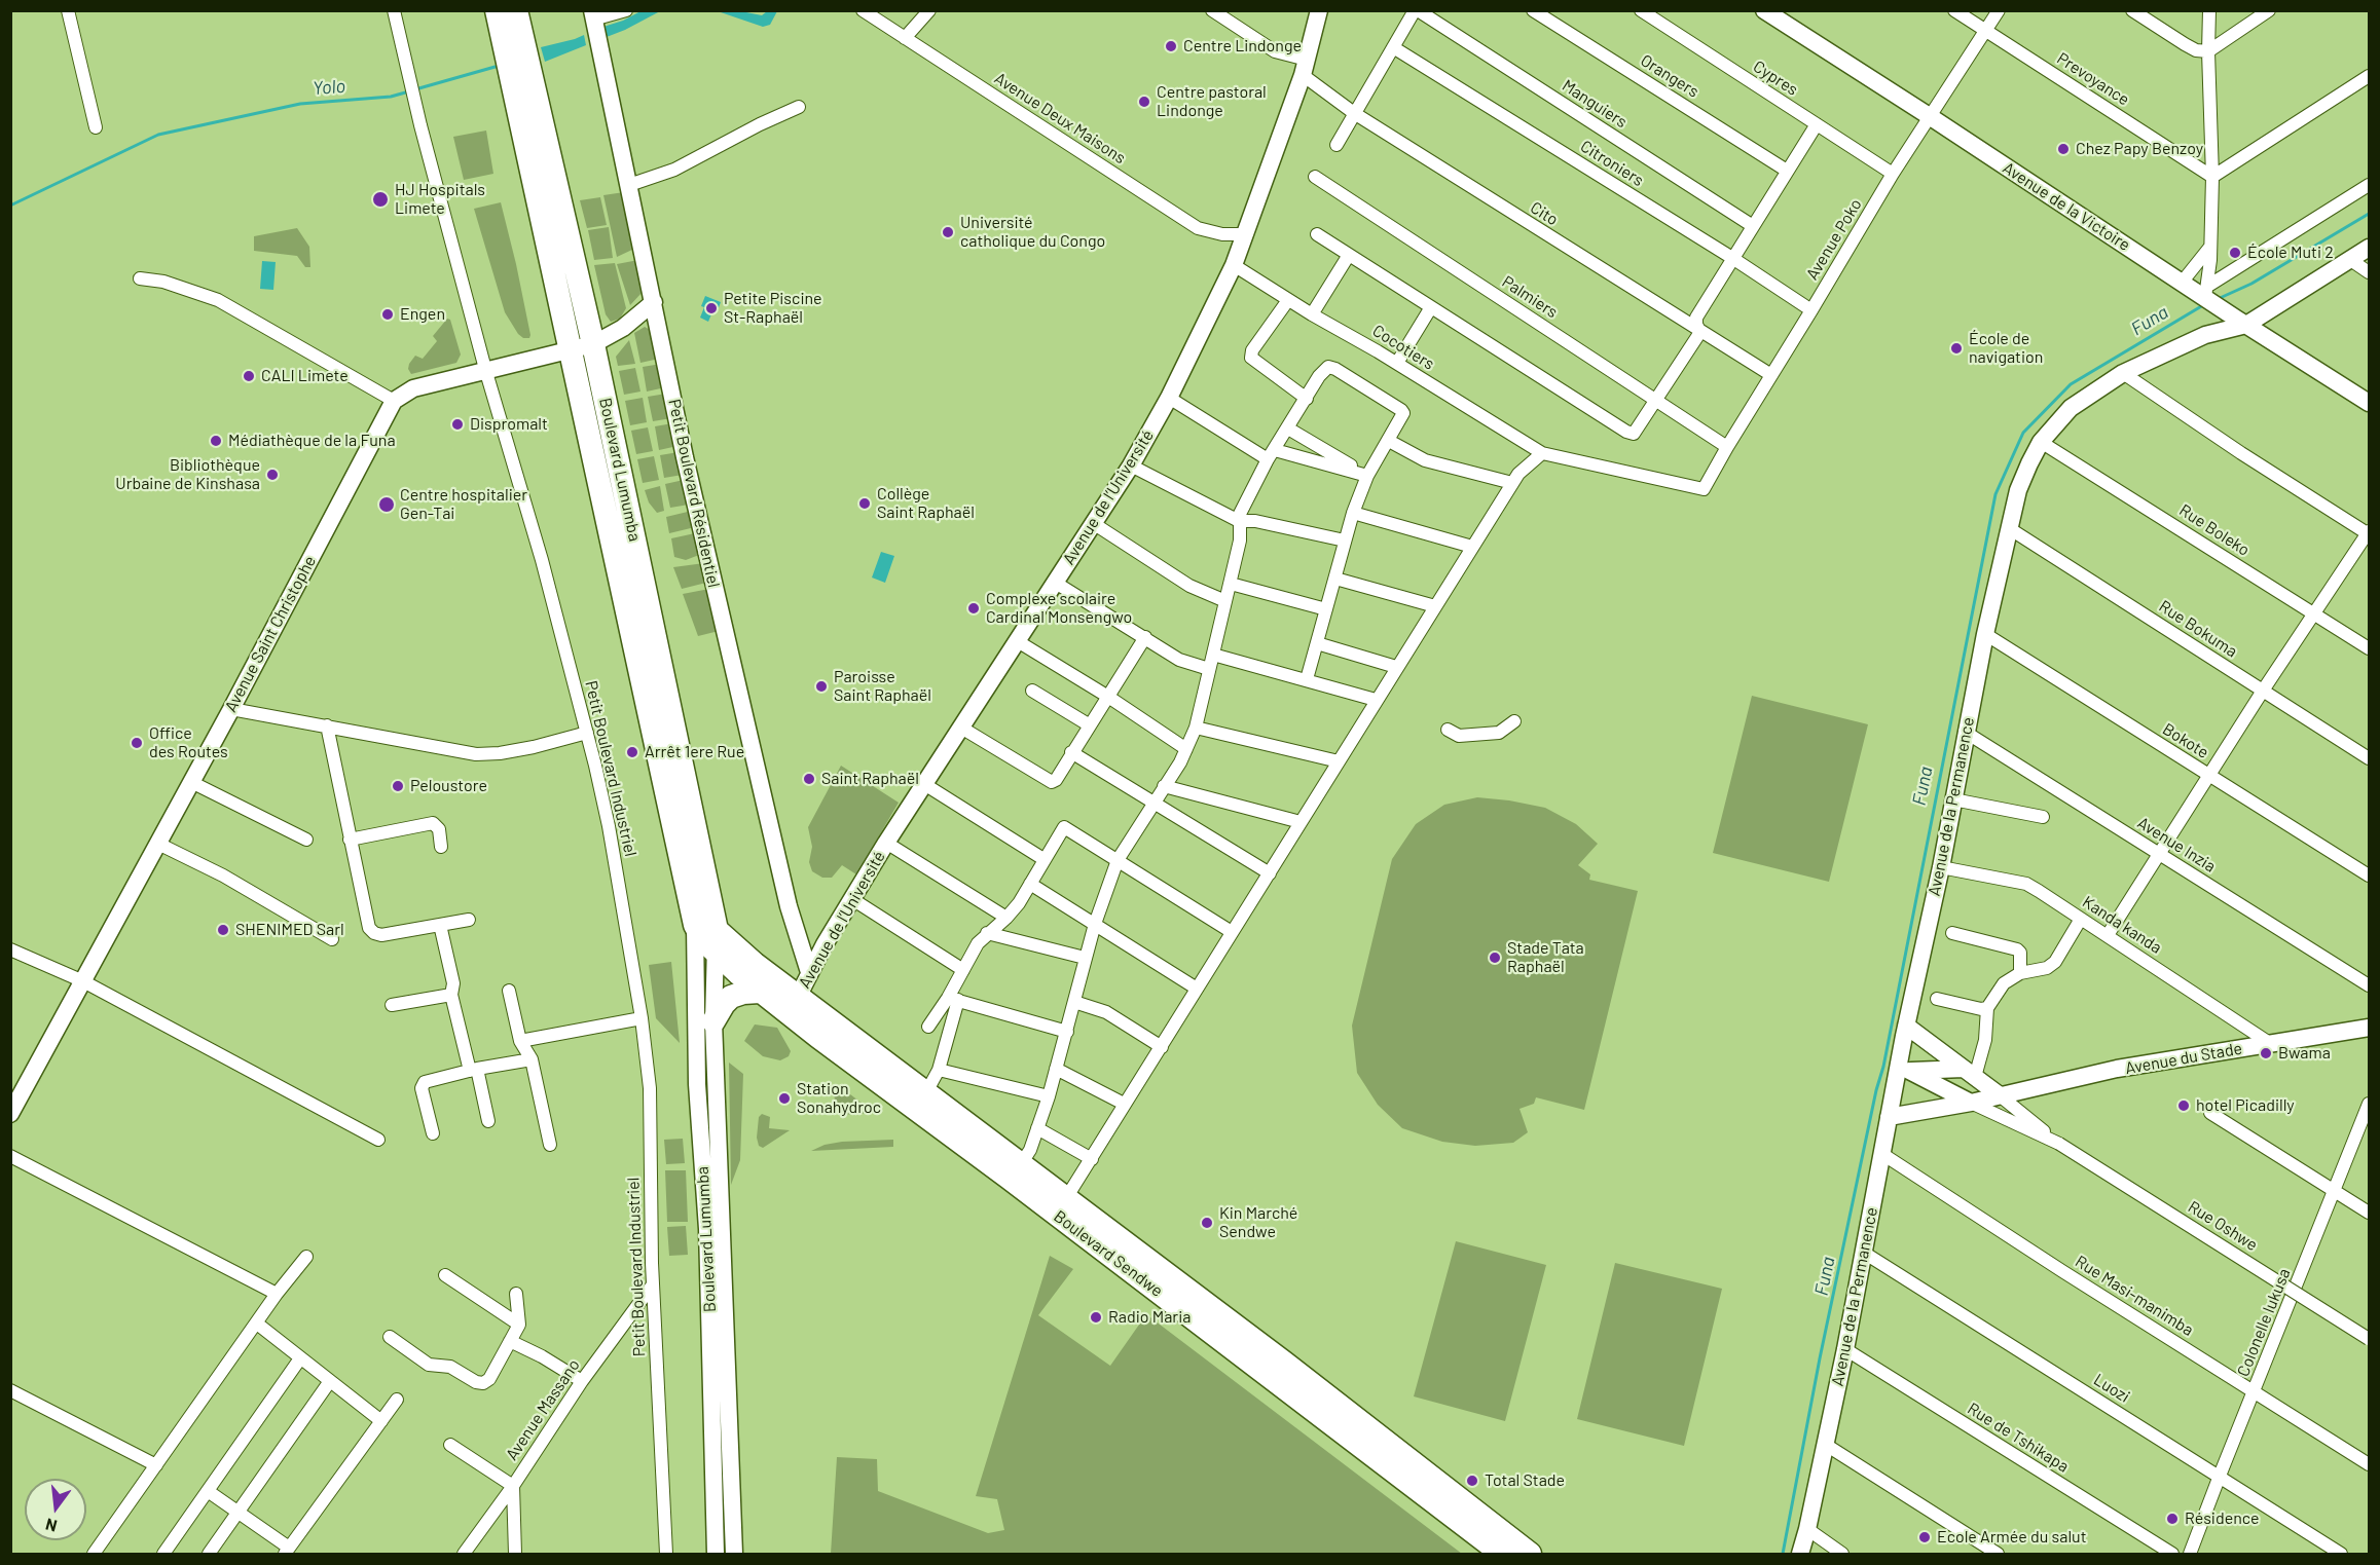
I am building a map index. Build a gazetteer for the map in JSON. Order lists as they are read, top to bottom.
{
  "streets": {
    "highway": ["Boulevard Lumumba", "Boulevard Sendwe"],
    "street": [
      "Orangers",
      "Cypres",
      "Prevoyance",
      "Manguiers",
      "Avenue Deux Maisons",
      "Citroniers",
      "Avenue de la Victoire",
      "Cito",
      "Avenue Poko",
      "Palmiers",
      "Cocotiers",
      "Petit Boulevard Résidentiel",
      "Avenue de l’Université",
      "Rue Boleko",
      "Rue Bokuma",
      "Avenue Saint Christophe",
      "Bokote",
      "Petit Boulevard Industriel",
      "Avenue de la Permanence",
      "Avenue Inzia",
      "Kanda kanda",
      "Avenue du Stade",
      "Rue Oshwe",
      "Rue Masi-manimba",
      "Colonelle lukusa",
      "Luozi",
      "Avenue Massano",
      "Rue de Tshikapa"
    ]
  },
  "crossings": [
    ["Cypres", "Avenue Poko"],
    ["Prevoyance", "Avenue Poko"],
    ["Avenue Deux Maisons", "Avenue de l’Université"],
    ["Citroniers", "Avenue Poko"],
    ["Avenue de la Victoire", "Avenue Poko"],
    ["Avenue de la Victoire", "Avenue de la Permanence"],
    ["Cito", "Avenue Poko"],
    ["Cito", "Avenue de l’Université"],
    ["Avenue Poko", "Palmiers"],
    ["Avenue Poko", "Cocotiers"],
    ["Cocotiers", "Avenue de l’Université"],
    ["Boulevard Lumumba", "Boulevard Sendwe"],
    ["Petit Boulevard Résidentiel", "Avenue de l’Université"],
    ["Avenue de l’Université", "Boulevard Sendwe"],
    ["Rue Boleko", "Avenue de la Permanence"],
    ["Rue Bokuma", "Avenue de la Permanence"],
    ["Bokote", "Avenue de la Permanence"],
    ["Petit Boulevard Industriel", "Avenue Massano"],
    ["Avenue de la Permanence", "Avenue Inzia"],
    ["Avenue de la Permanence", "Kanda kanda"],
    ["Avenue de la Permanence", "Avenue du Stade"],
    ["Avenue de la Permanence", "Rue Masi-manimba"],
    ["Avenue de la Permanence", "Luozi"],
    ["Avenue de la Permanence", "Rue de Tshikapa"],
    ["Kanda kanda", "Avenue du Stade"],
    ["Rue Oshwe", "Colonelle lukusa"],
    ["Rue Masi-manimba", "Colonelle lukusa"],
    ["Colonelle lukusa", "Luozi"]
  ],
  "water": ["Yolo", "Funa"],
  "places": [
    "Centre Lindonge",
    "Centre pastoral Lindonge",
    "Chez Papy Benzoy",
    "HJ Hospitals Limete",
    "Université catholique du Congo",
    "École Muti 2",
    "Petite Piscine St-Raphaël",
    "Engen",
    "École de navigation",
    "CALI Limete",
    "Dispromalt",
    "Médiathèque de la Funa",
    "Bibliothèque Urbaine de Kinshasa",
    "Collège Saint Raphaël",
    "Centre hospitalier Gen-Tai",
    "Complexe scolaire Cardinal Monsengwo",
    "Paroisse Saint Raphaël",
    "Office des Routes",
    "Arrêt 1ere Rue",
    "Saint Raphaël",
    "Peloustore",
    "SHENIMED Sarl",
    "Stade Tata Raphaël",
    "Bwama",
    "Station Sonahydroc",
    "hotel Picadilly",
    "Kin Marché Sendwe",
    "Radio Maria",
    "Total Stade",
    "Résidence",
    "Ecole Armée du salut"
  ],
  "north": "bottom"
}
